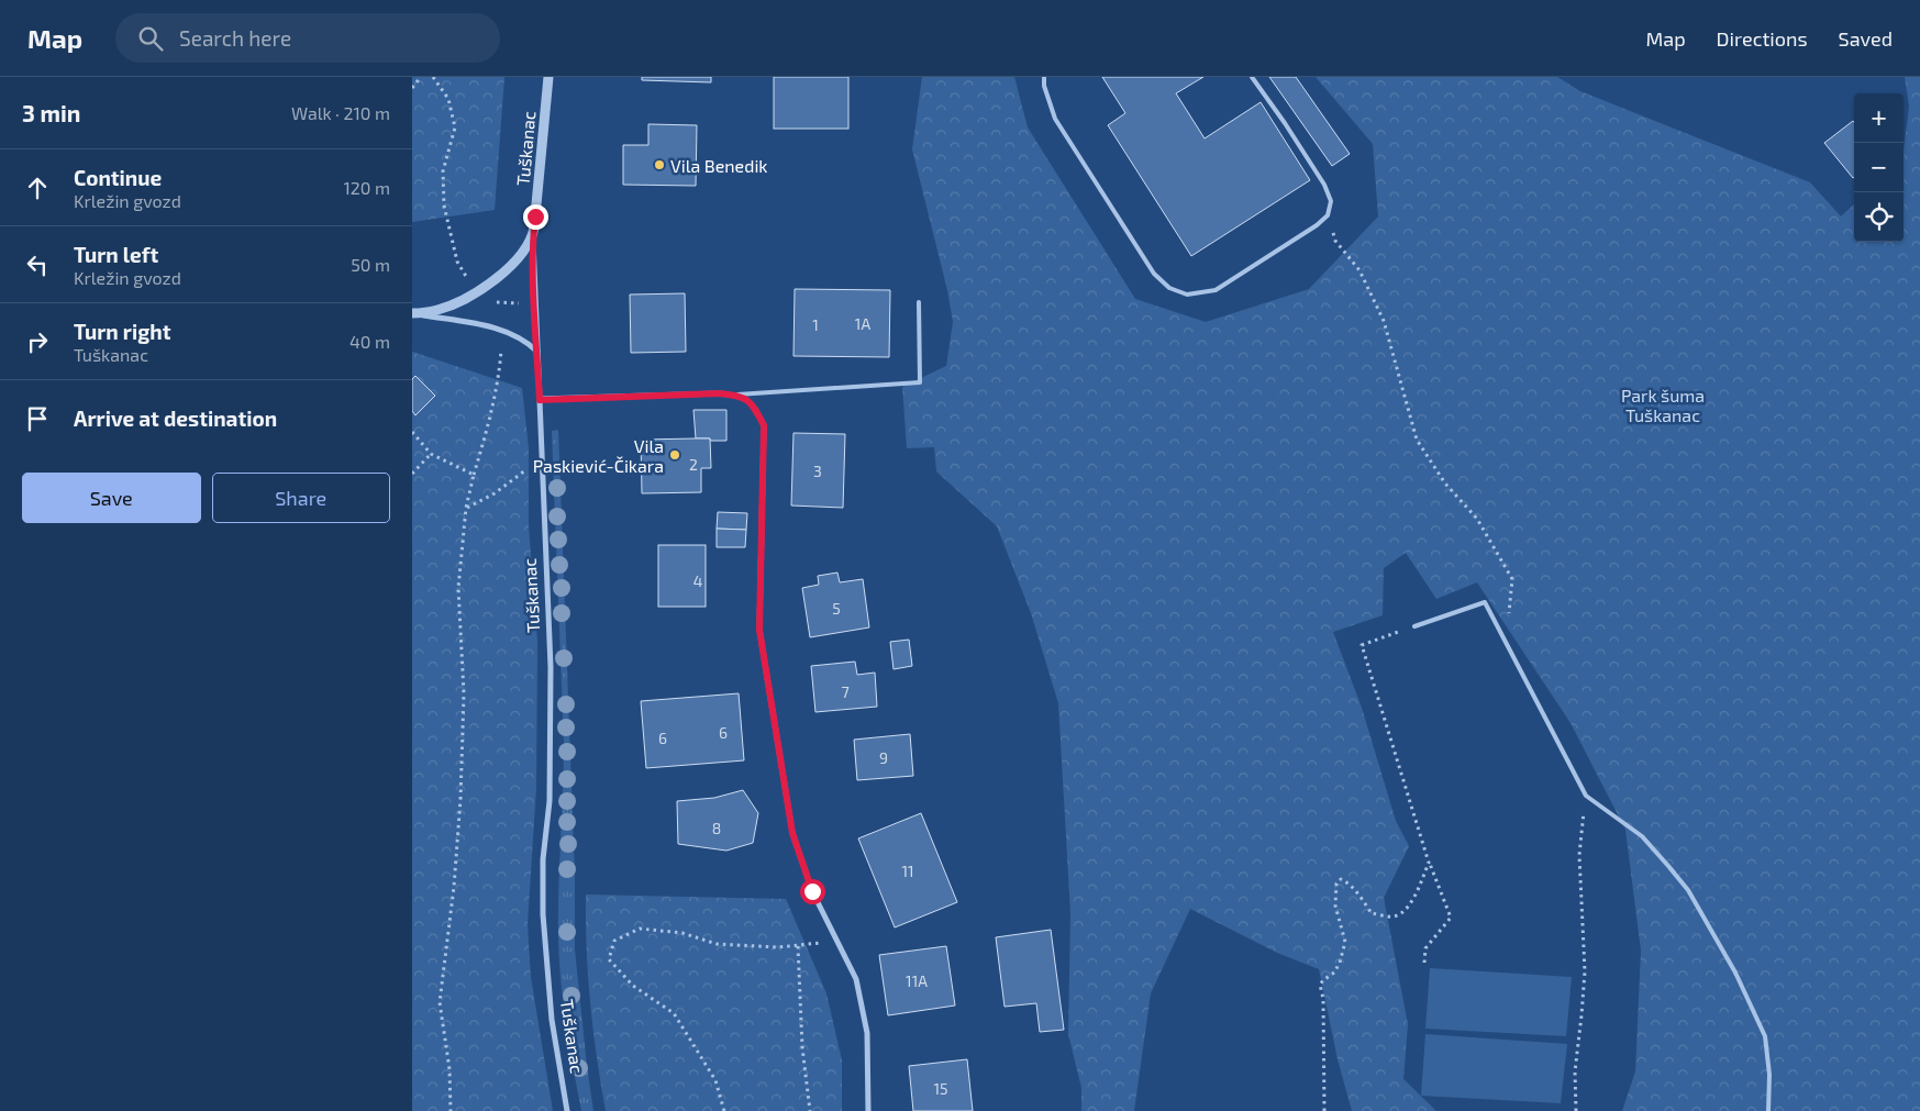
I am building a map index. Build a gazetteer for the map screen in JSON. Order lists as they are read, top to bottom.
{
  "streets": {
    "street": ["Tuškanac"]
  },
  "parks": ["Park šuma Tuškanac"],
  "places": ["Vila Benedik", "Vila Paskiević-Čikara"],
  "house_numbers": [
    "1A",
    "1",
    "2",
    "3",
    "4",
    "5",
    "7",
    "6",
    "6",
    "9",
    "8",
    "11",
    "11A",
    "15"
  ],
  "page": {
    "header": "Map",
    "search": "Search here",
    "nav": ["Map", "Directions", "Saved"],
    "heading": ["3 min", "Walk · 210 m"],
    "map_buttons": ["+", "−"],
    "list": [
      ["Continue", "Krležin gvozd", "120 m"],
      ["Turn left", "Krležin gvozd", "50 m"],
      ["Turn right", "Tuškanac", "40 m"],
      "Arrive at destination"
    ],
    "buttons": ["Save", "Share"]
  }
}
